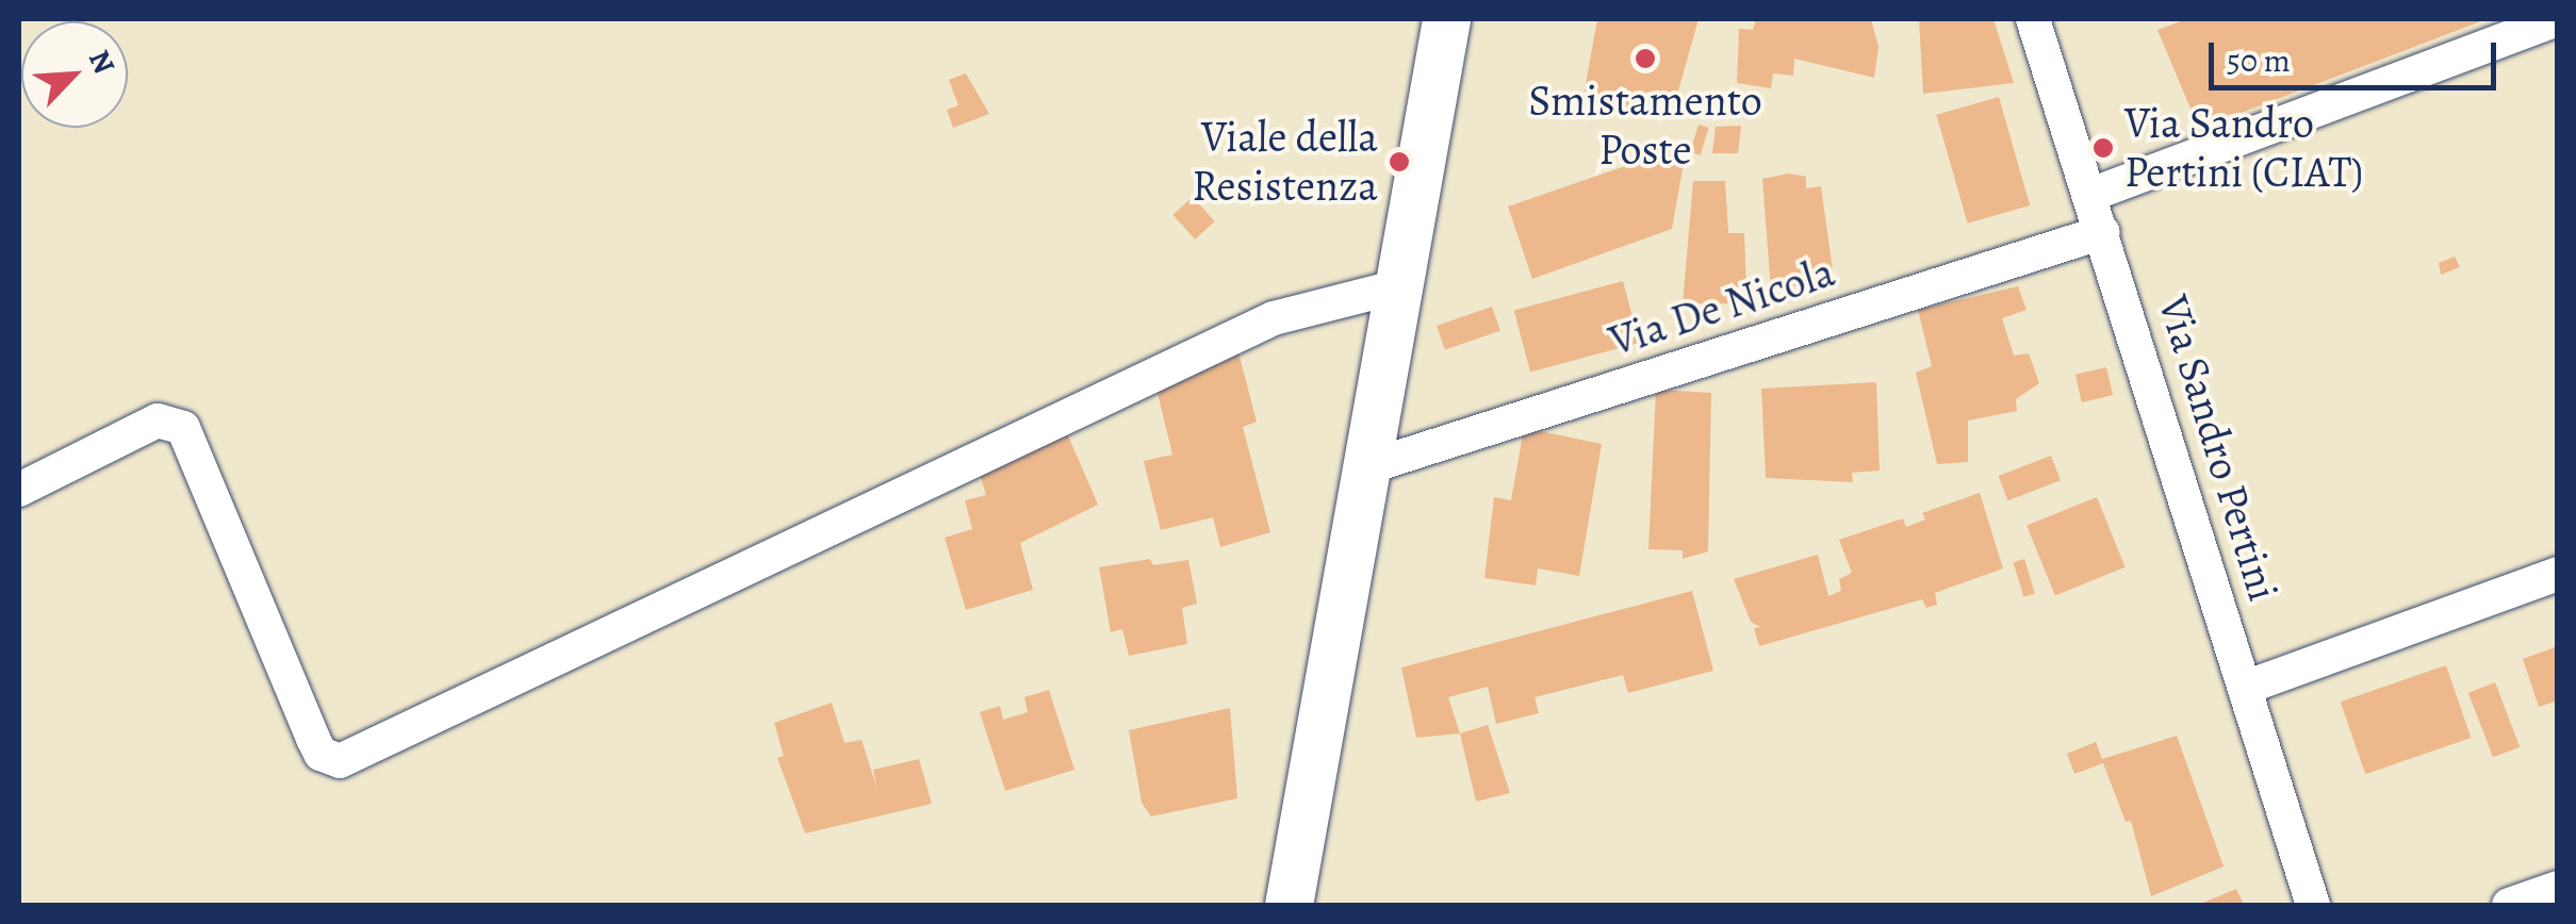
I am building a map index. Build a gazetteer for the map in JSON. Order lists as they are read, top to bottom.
{
  "streets": {
    "street": ["Via De Nicola", "Via Sandro Pertini"]
  },
  "crossings": [
    ["Via De Nicola", "Via Sandro Pertini"]
  ],
  "places": ["Smistamento Poste", "Via Sandro Pertini (CIAT)", "Viale della Resistenza"],
  "scale_bar": "50 m",
  "north": "top right"
}
